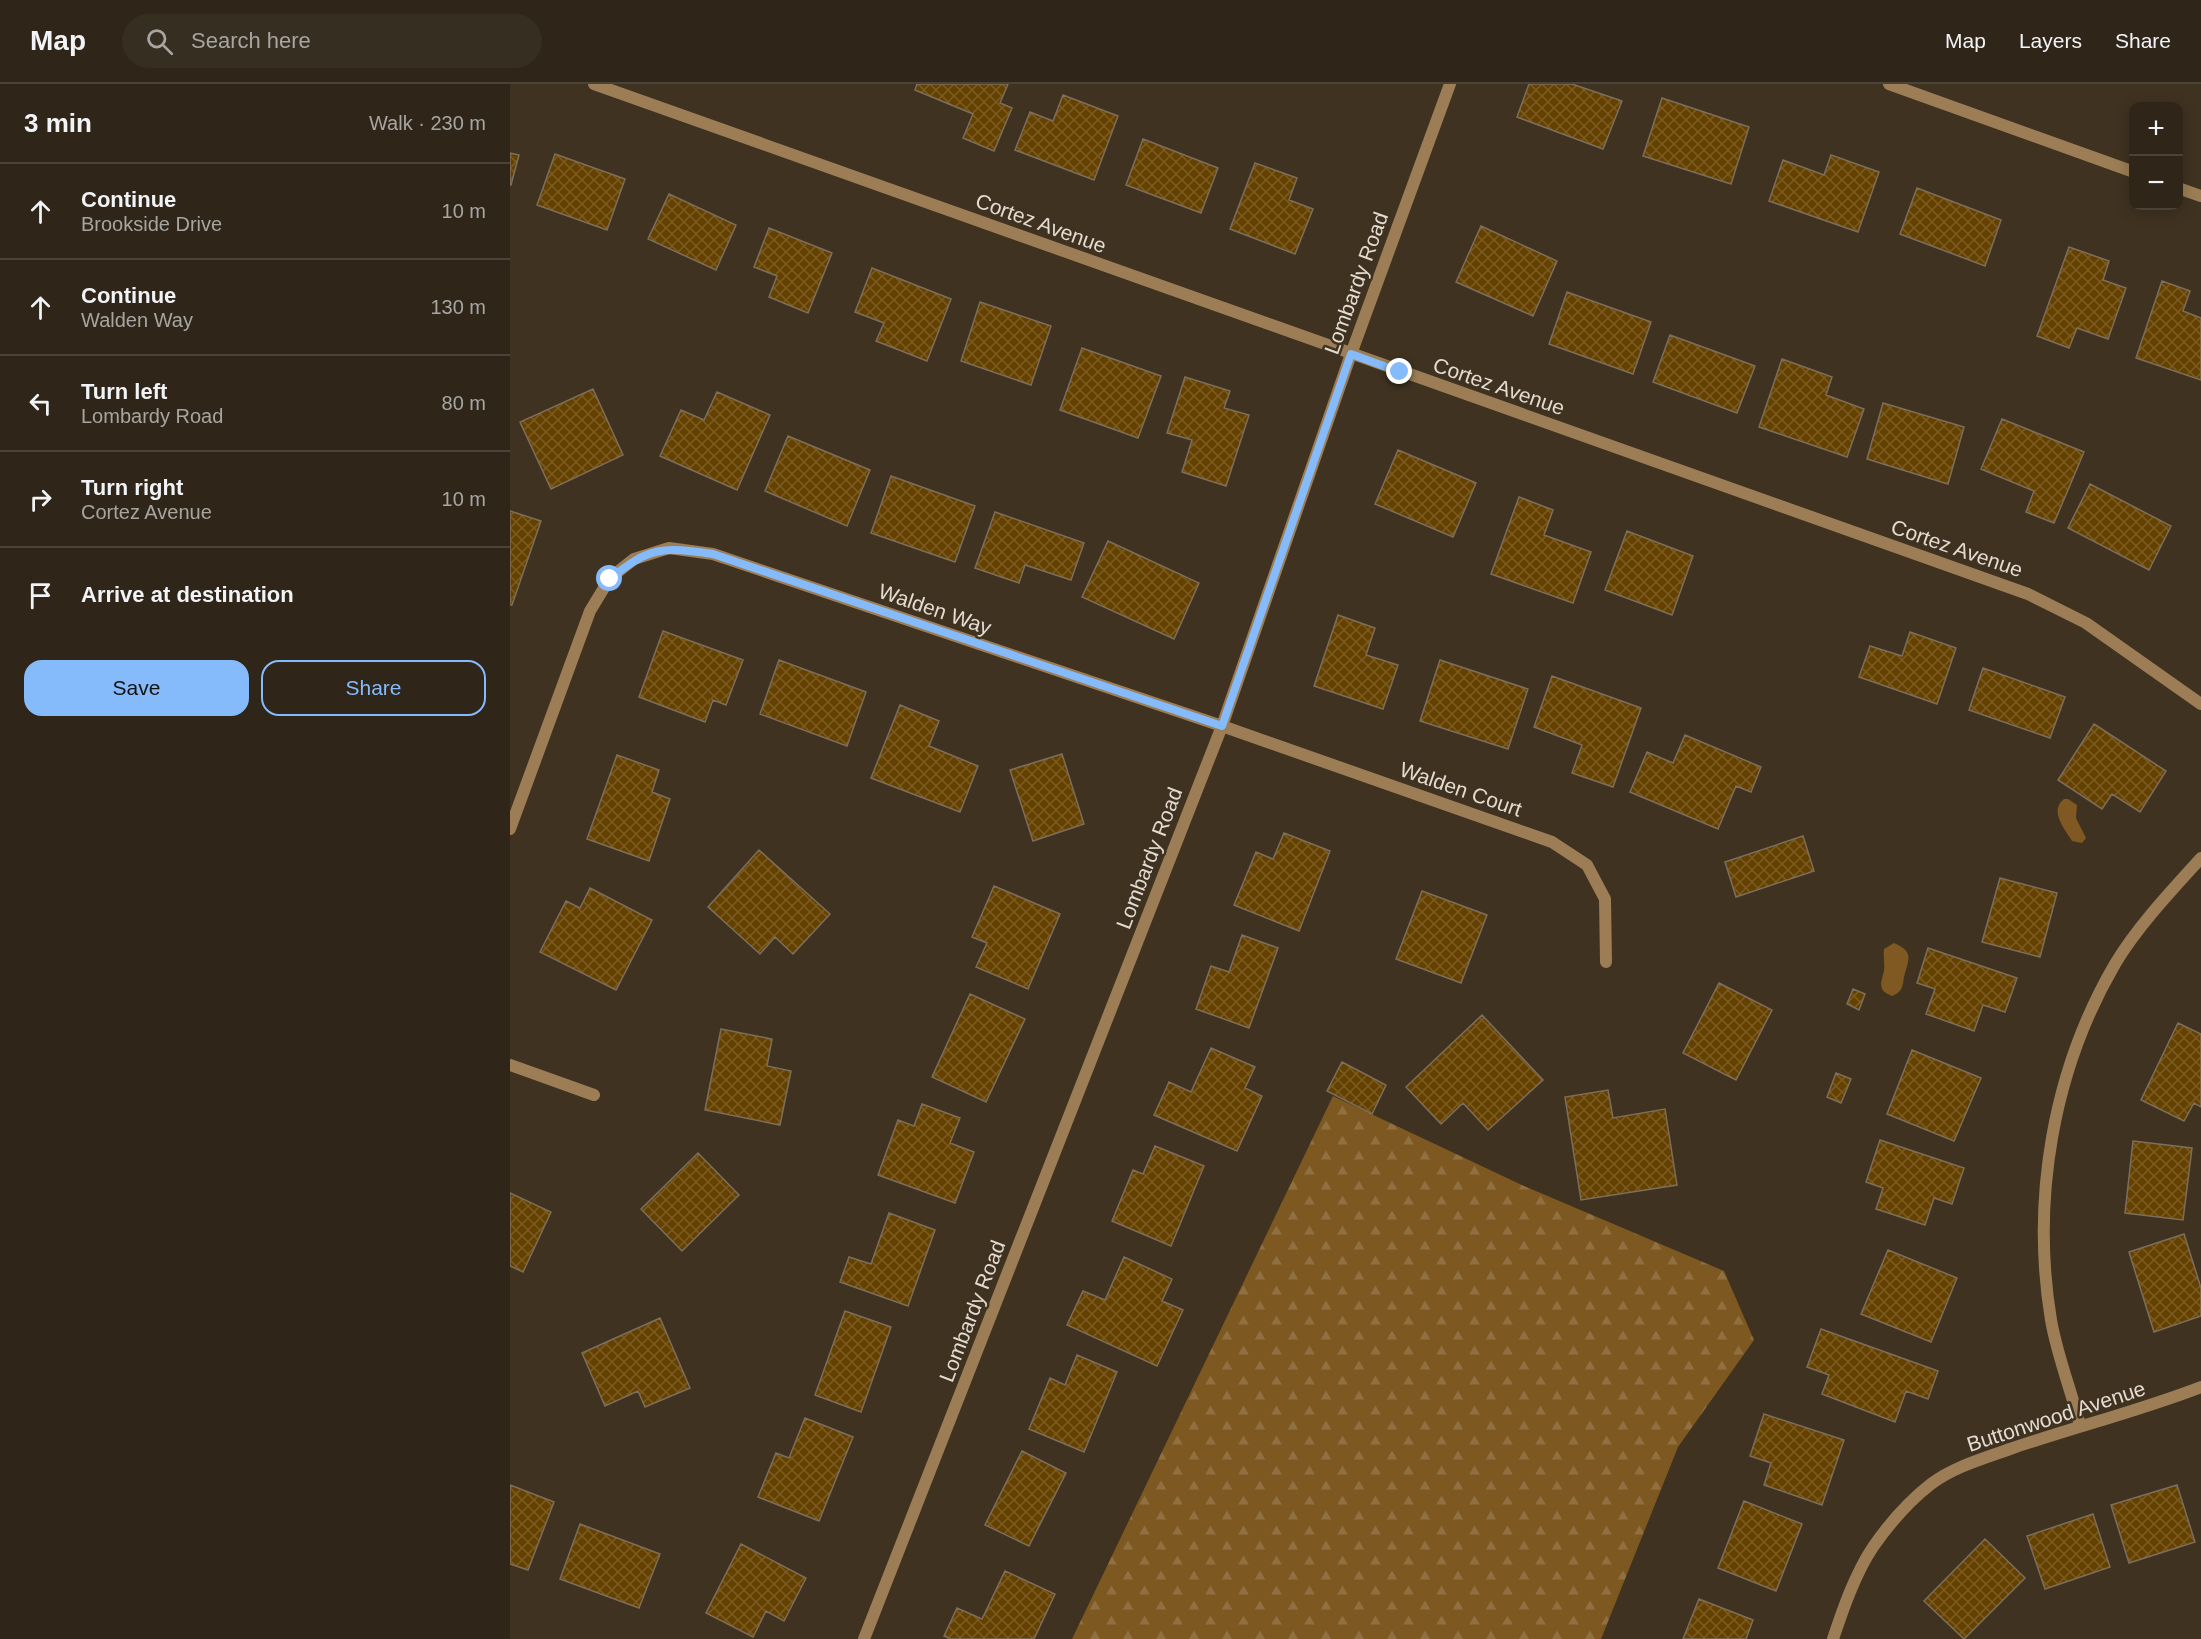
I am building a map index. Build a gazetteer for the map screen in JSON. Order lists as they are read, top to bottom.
{
  "streets": {
    "street": [
      "Cortez Avenue",
      "Lombardy Road",
      "Walden Way",
      "Walden Court",
      "Buttonwood Avenue"
    ]
  },
  "crossings": [
    ["Cortez Avenue", "Lombardy Road"],
    ["Lombardy Road", "Walden Way"],
    ["Lombardy Road", "Walden Court"],
    ["Walden Way", "Walden Court"]
  ],
  "page": {
    "header": "Map",
    "search": "Search here",
    "nav": ["Map", "Layers", "Share"],
    "heading": ["3 min", "Walk · 230 m"],
    "map_buttons": ["+", "−"],
    "list": [
      ["Continue", "Brookside Drive", "10 m"],
      ["Continue", "Walden Way", "130 m"],
      ["Turn left", "Lombardy Road", "80 m"],
      ["Turn right", "Cortez Avenue", "10 m"],
      "Arrive at destination"
    ],
    "buttons": ["Save", "Share"]
  }
}
